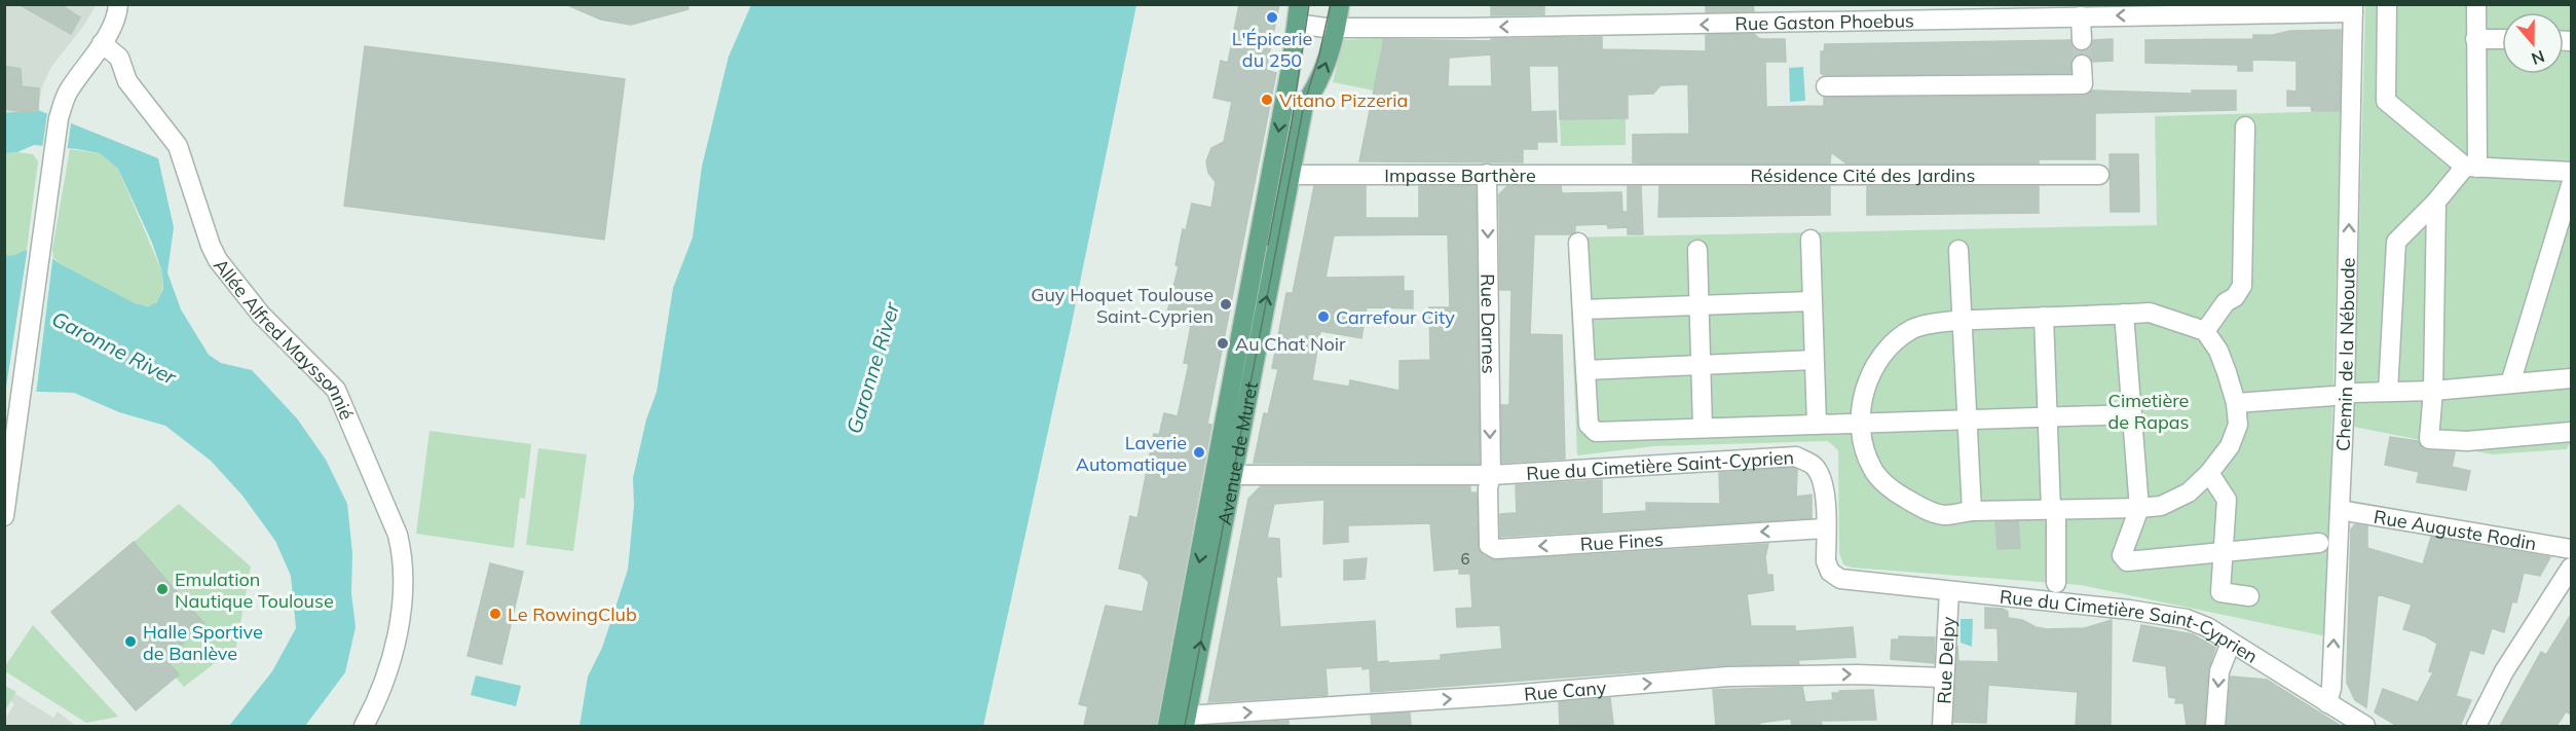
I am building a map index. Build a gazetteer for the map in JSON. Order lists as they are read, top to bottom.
{
  "streets": {
    "main road": ["Avenue de Muret"],
    "street": [
      "Rue Gaston Phoebus",
      "Résidence Cité des Jardins",
      "Impasse Barthère",
      "Rue Darnes",
      "Allée Alfred Mayssonnié",
      "Chemin de la Néboude",
      "Rue du Cimetière Saint-Cyprien",
      "Rue Auguste Rodin",
      "Rue Fines",
      "Rue Delpy",
      "Rue Cany"
    ]
  },
  "crossings": [
    ["Rue Gaston Phoebus", "Chemin de la Néboude"],
    ["Rue Gaston Phoebus", "Avenue de Muret"],
    ["Résidence Cité des Jardins", "Impasse Barthère"],
    ["Impasse Barthère", "Rue Darnes"],
    ["Impasse Barthère", "Avenue de Muret"],
    ["Rue Darnes", "Rue du Cimetière Saint-Cyprien"],
    ["Rue Darnes", "Rue Fines"],
    ["Chemin de la Néboude", "Rue du Cimetière Saint-Cyprien"],
    ["Chemin de la Néboude", "Rue Auguste Rodin"],
    ["Avenue de Muret", "Rue du Cimetière Saint-Cyprien"],
    ["Avenue de Muret", "Rue Cany"],
    ["Rue du Cimetière Saint-Cyprien", "Rue Fines"],
    ["Rue du Cimetière Saint-Cyprien", "Rue Delpy"],
    ["Rue Delpy", "Rue Cany"]
  ],
  "one_way": ["Rue Gaston Phoebus", "Rue Fines", "Rue Cany"],
  "water": ["Garonne River"],
  "parks": ["Cimetière de Rapas"],
  "places": [
    "L'Épicerie du 250",
    "Vitano Pizzeria",
    "Guy Hoquet Toulouse Saint-Cyprien",
    "Carrefour City",
    "Au Chat Noir",
    "Laverie Automatique",
    "Emulation Nautique Toulouse",
    "Le RowingClub",
    "Halle Sportive de Banlève"
  ],
  "house_numbers": ["6"],
  "north": "bottom"
}
